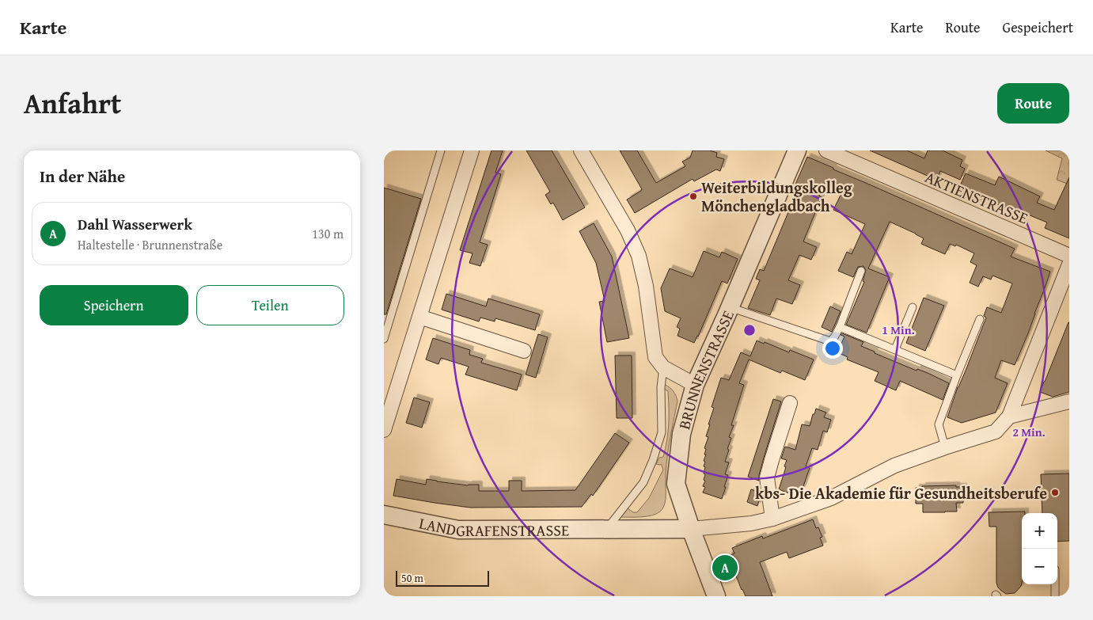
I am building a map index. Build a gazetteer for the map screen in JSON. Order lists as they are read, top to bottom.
{
  "streets": {
    "street": ["AKTIENSTRASSE", "BRUNNENSTRASSE", "LANDGRAFENSTRASSE"]
  },
  "crossings": [
    ["BRUNNENSTRASSE", "LANDGRAFENSTRASSE"]
  ],
  "places": ["Weiterbildungskolleg Mönchengladbach", "kbs- Die Akademie für Gesundheitsberufe"],
  "scale_bar": "50 m",
  "page": {
    "header": "Karte",
    "nav": ["Karte", "Route", "Gespeichert"],
    "title": "Anfahrt",
    "buttons": [
      "Route",
      ["Speichern", "Teilen"]
    ],
    "heading": "In der Nähe",
    "list": [
      {
        "mark": "A",
        "name": "Dahl Wasserwerk",
        "note": "Haltestelle · Brunnenstraße",
        "value": "130 m"
      }
    ],
    "map_buttons": ["+", "−"],
    "pins": "A",
    "scale": "50 m"
  },
  "rings": ["1 Min.", "2 Min."]
}
